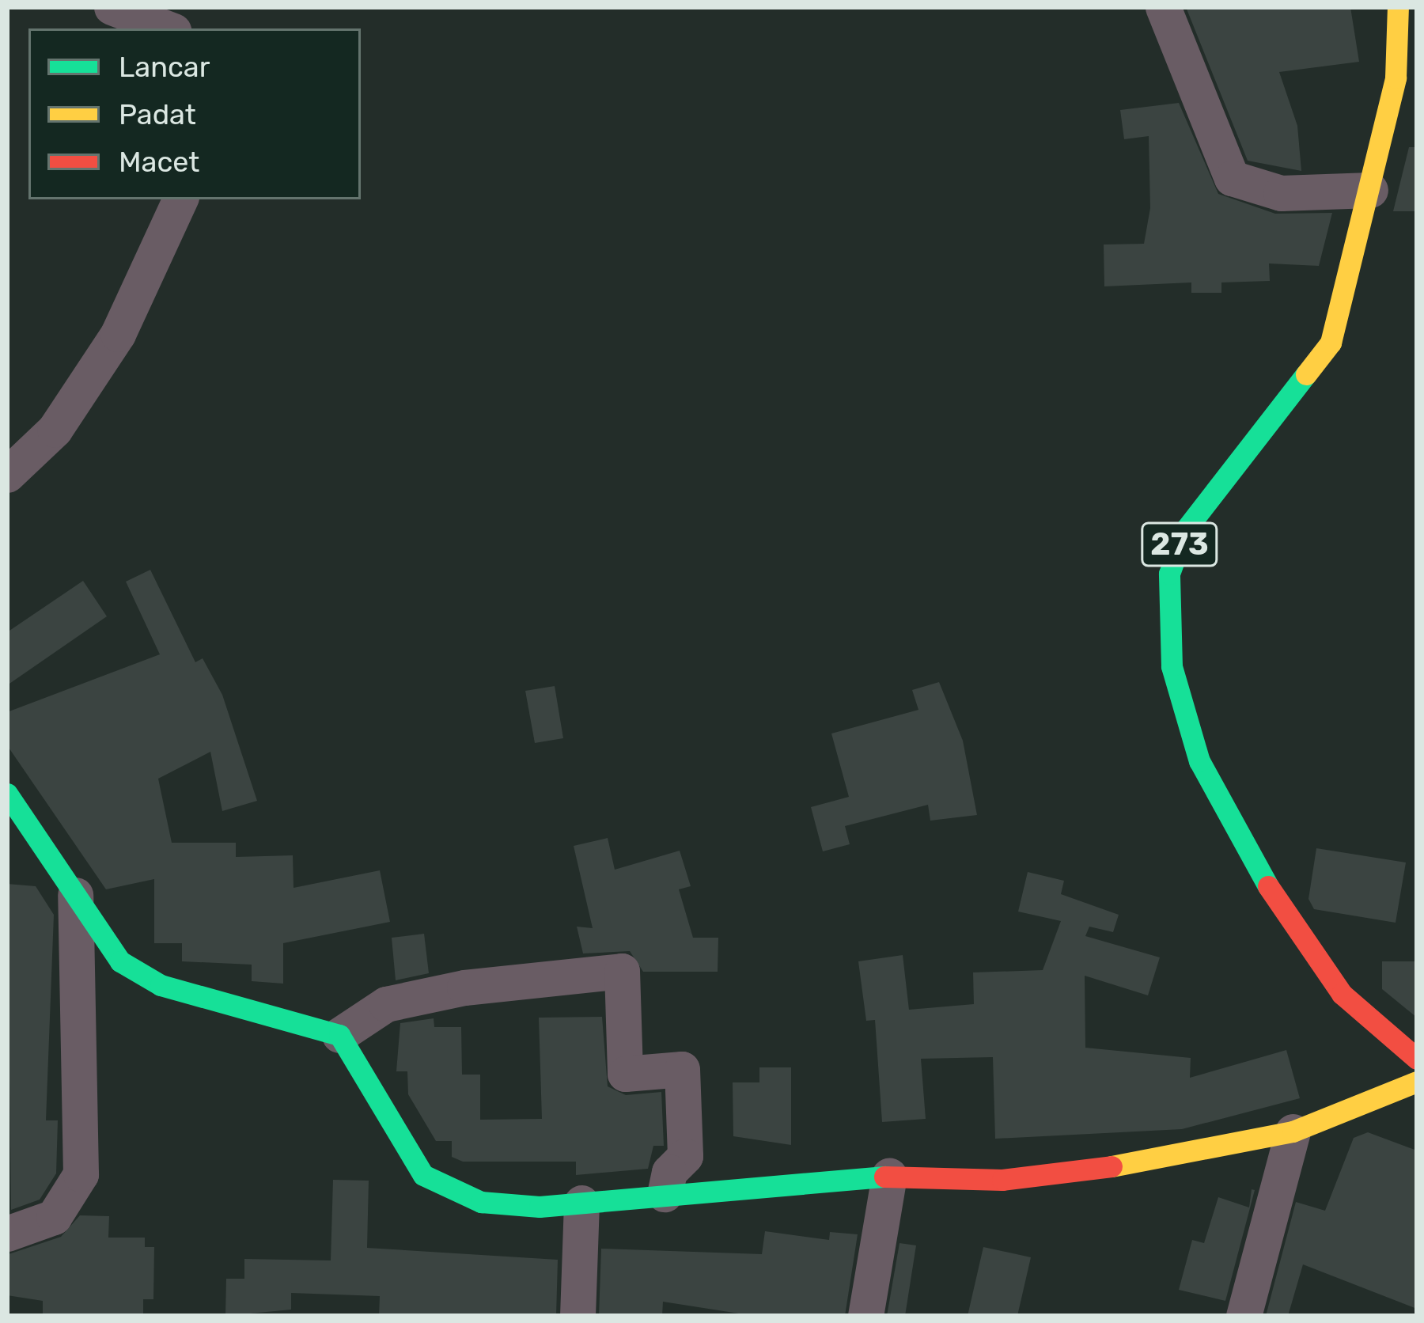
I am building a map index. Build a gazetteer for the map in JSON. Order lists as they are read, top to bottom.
{
  "streets": {
    "street": ["273"]
  },
  "legend": ["Lancar", "Padat", "Macet"]
}
